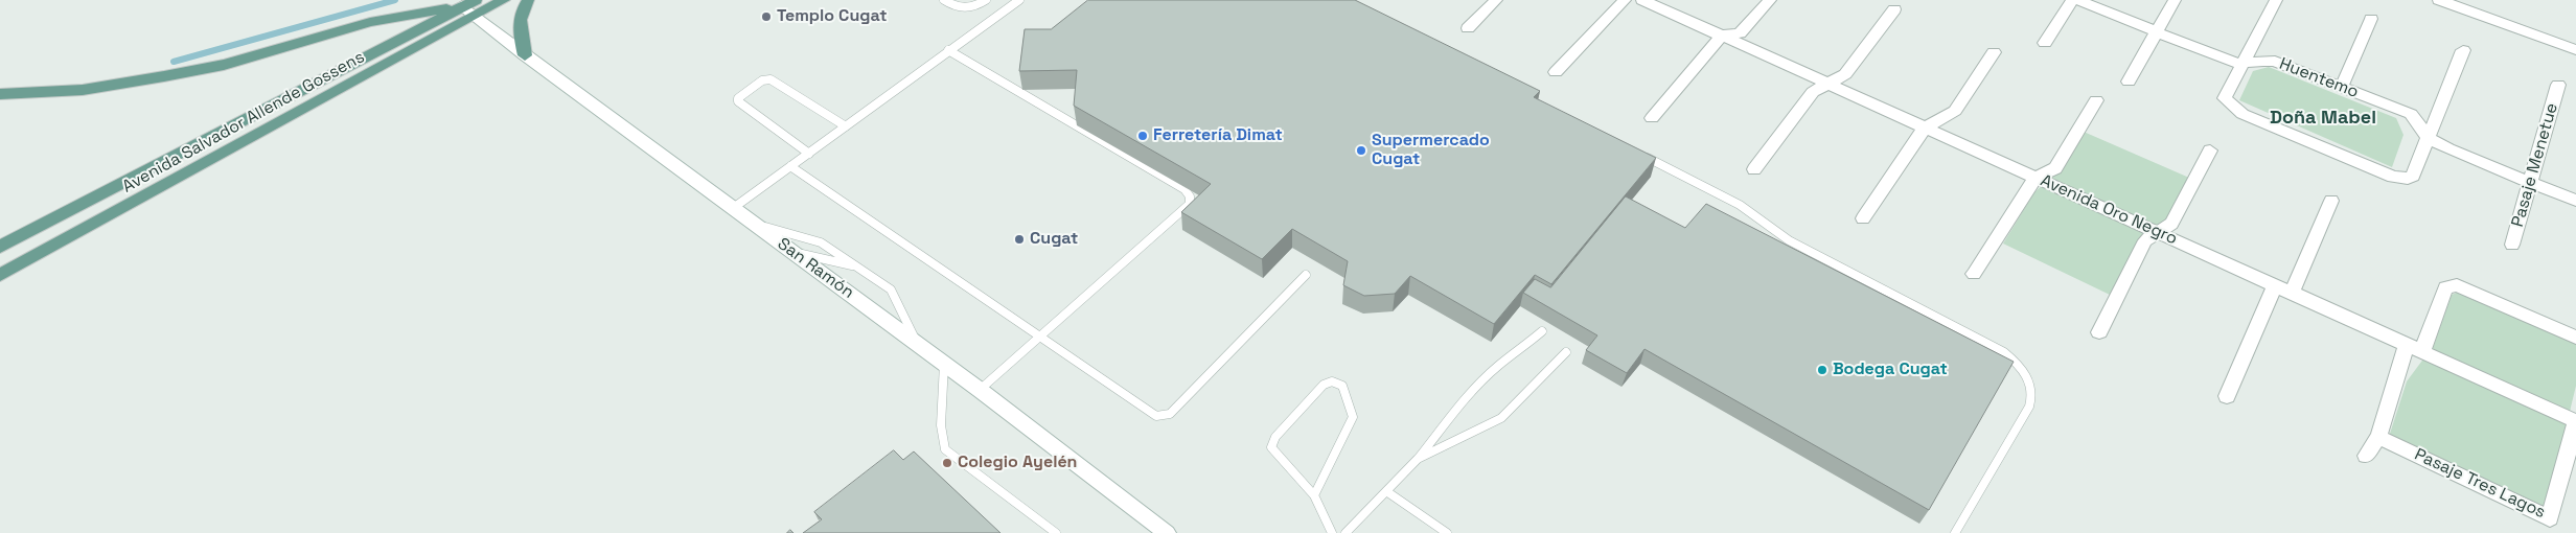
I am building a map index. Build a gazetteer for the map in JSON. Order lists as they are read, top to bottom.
{
  "streets": {
    "main road": ["Avenida Salvador Allende Gossens"],
    "street": [
      "Huentemo",
      "Pasaje Menetue",
      "Avenida Oro Negro",
      "San Ramón",
      "Pasaje Tres Lagos"
    ]
  },
  "crossings": [
    ["Huentemo", "Pasaje Menetue"],
    ["Avenida Salvador Allende Gossens", "San Ramón"],
    ["Avenida Oro Negro", "Pasaje Tres Lagos"]
  ],
  "districts": ["Doña Mabel"],
  "places": [
    "Templo Cugat",
    "Ferretería Dimat",
    "Supermercado Cugat",
    "Cugat",
    "Bodega Cugat",
    "Colegio Ayelén"
  ]
}
